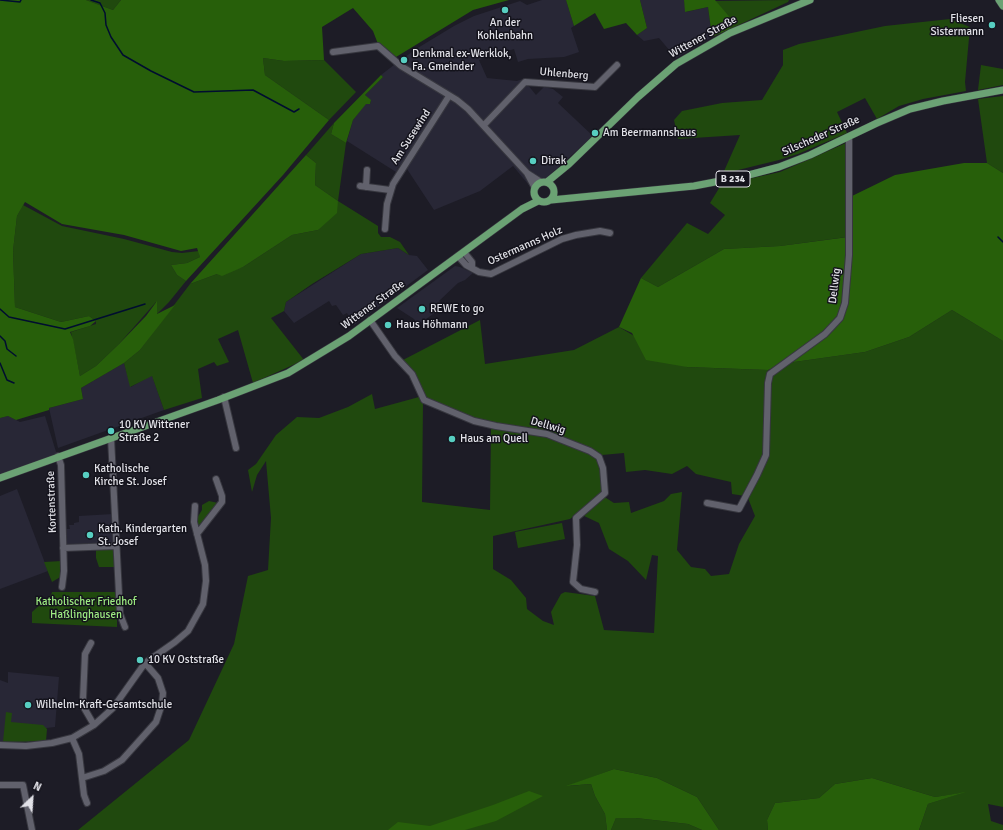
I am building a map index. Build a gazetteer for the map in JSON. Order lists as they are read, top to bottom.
{
  "streets": {
    "main road": ["Wittener Straße", "Silscheder Straße", "B 234"],
    "street": [
      "Uhlenberg",
      "Am Susewind",
      "Ostermanns Holz",
      "Dellwig",
      "Kortenstraße"
    ]
  },
  "crossings": [
    ["Wittener Straße", "Silscheder Straße"],
    ["Wittener Straße", "Ostermanns Holz"],
    ["Wittener Straße", "Dellwig"],
    ["Wittener Straße", "Kortenstraße"],
    ["Silscheder Straße", "Dellwig"]
  ],
  "parks": ["Katholischer Friedhof Haßlinghausen"],
  "places": [
    "An der Kohlenbahn",
    "Fliesen Sistermann",
    "Denkmal ex-Werklok, Fa. Gmeinder",
    "Am Beermannshaus",
    "Dirak",
    "REWE to go",
    "Haus Höhmann",
    "10 KV Wittener Straße 2",
    "Haus am Quell",
    "Katholische Kirche St. Josef",
    "Kath. Kindergarten St. Josef",
    "10 KV Oststraße",
    "Wilhelm-Kraft-Gesamtschule"
  ],
  "north": "top right"
}
